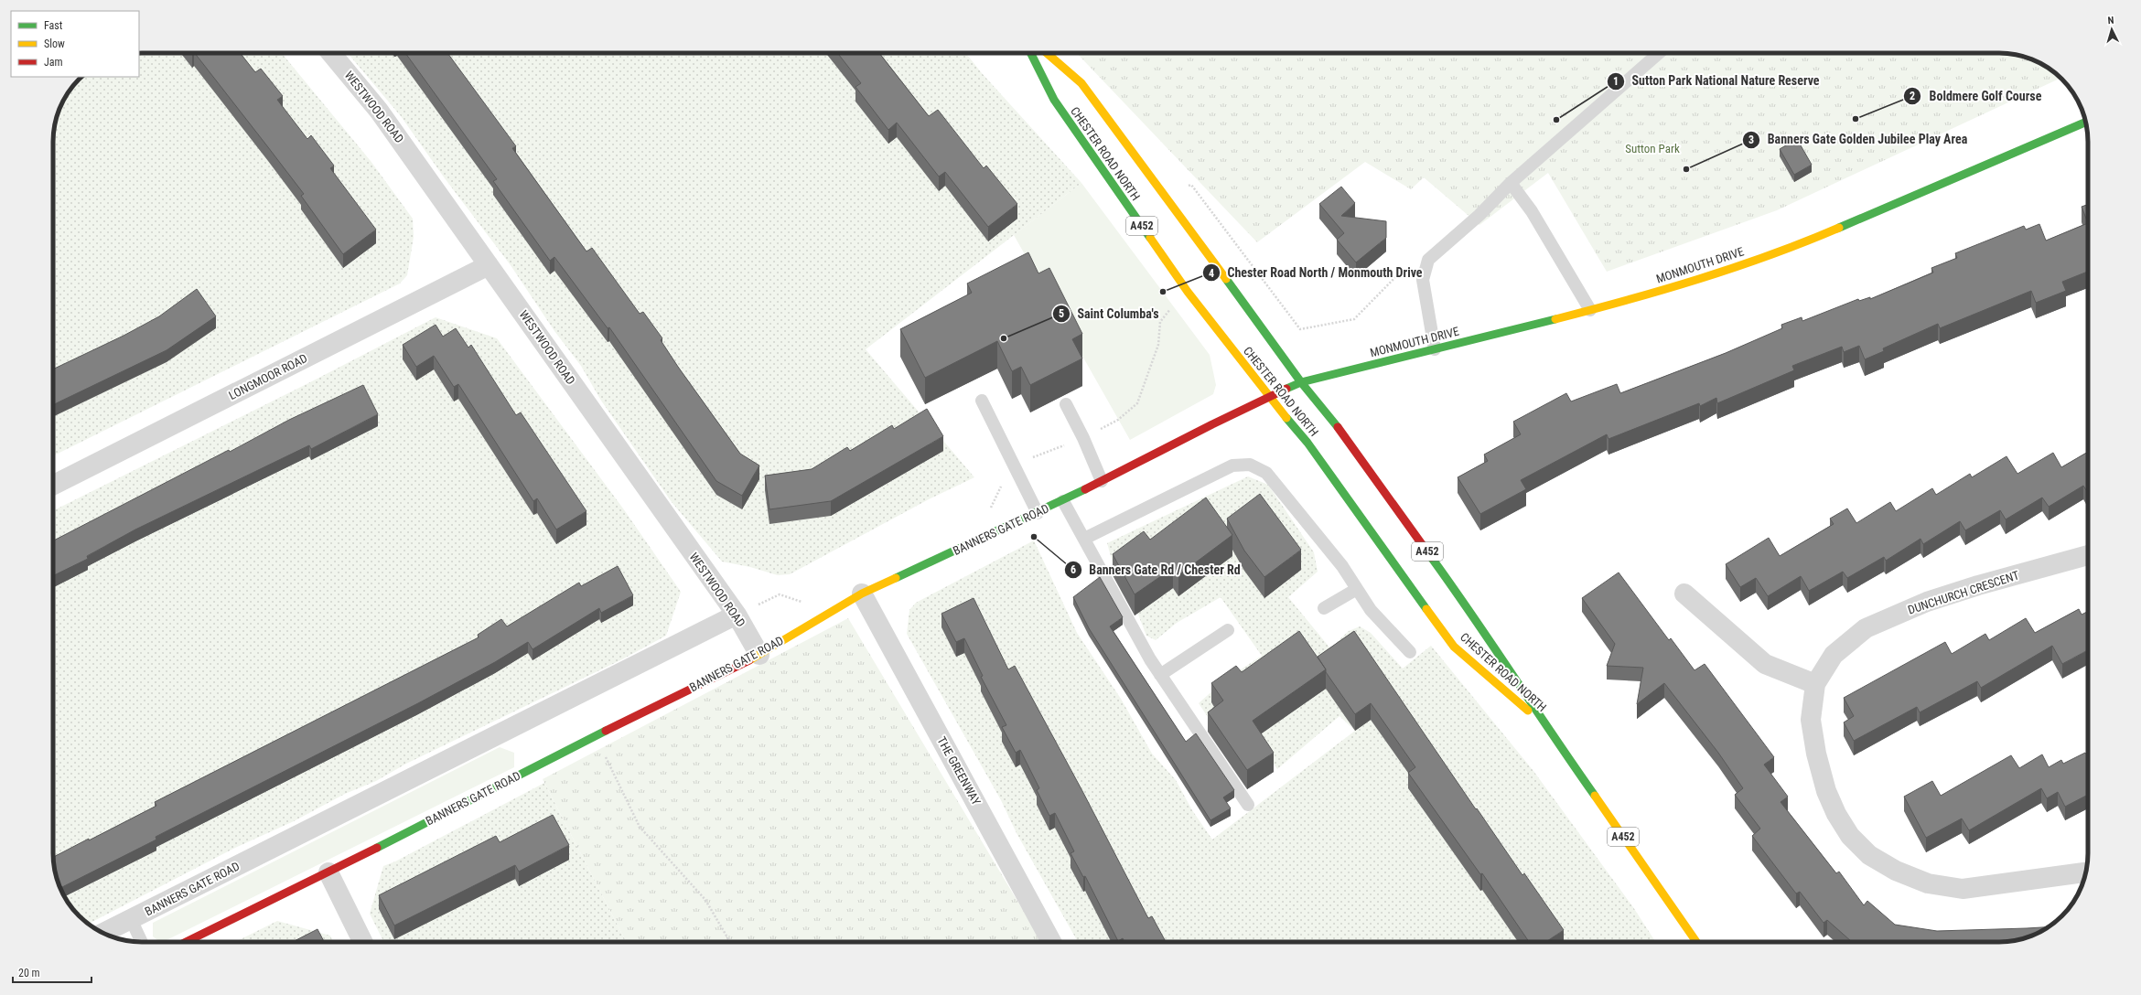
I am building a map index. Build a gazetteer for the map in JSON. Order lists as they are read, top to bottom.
{
  "streets": {
    "main road": [
      "CHESTER ROAD NORTH",
      "A452",
      "MONMOUTH DRIVE",
      "BANNERS GATE ROAD"
    ],
    "street": [
      "WESTWOOD ROAD",
      "LONGMOOR ROAD",
      "DUNCHURCH CRESCENT",
      "THE GREENWAY"
    ]
  },
  "crossings": [
    ["WESTWOOD ROAD", "LONGMOOR ROAD"],
    ["WESTWOOD ROAD", "BANNERS GATE ROAD"],
    ["CHESTER ROAD NORTH", "MONMOUTH DRIVE"],
    ["CHESTER ROAD NORTH", "BANNERS GATE ROAD"],
    ["MONMOUTH DRIVE", "BANNERS GATE ROAD"],
    ["BANNERS GATE ROAD", "THE GREENWAY"]
  ],
  "parks": ["Sutton Park"],
  "places": [
    "Boldmere Golf Course",
    "Sutton Park National Nature Reserve",
    "Banners Gate Golden Jubilee Play Area",
    "Chester Road North / Monmouth Drive",
    "Saint Columba's",
    "Banners Gate Rd / Chester Rd"
  ],
  "legend": ["Fast", "Slow", "Jam"],
  "scale_bar": "20 m",
  "north": "top"
}
